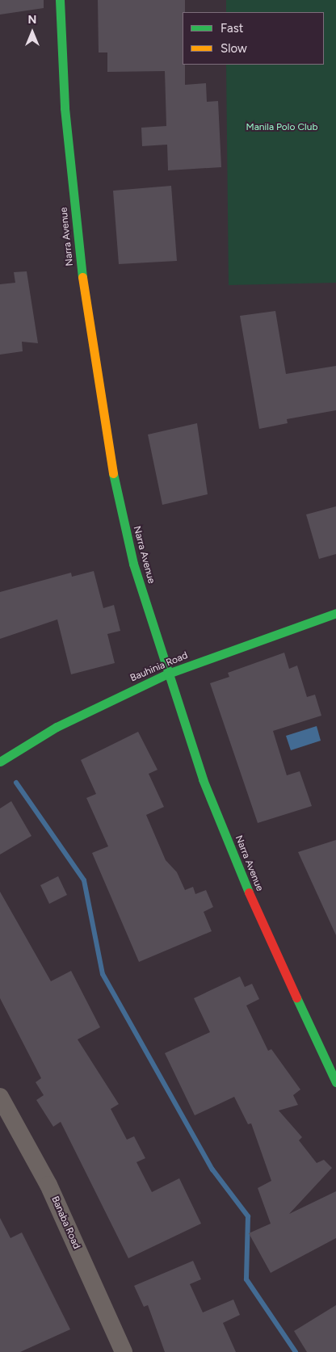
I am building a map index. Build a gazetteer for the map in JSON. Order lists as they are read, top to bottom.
{
  "streets": {
    "street": ["Narra Avenue", "Bauhinia Road", "Banaba Road"]
  },
  "crossings": [
    ["Narra Avenue", "Bauhinia Road"]
  ],
  "parks": ["Manila Polo Club"],
  "legend": ["Fast", "Slow"],
  "north": "top"
}
